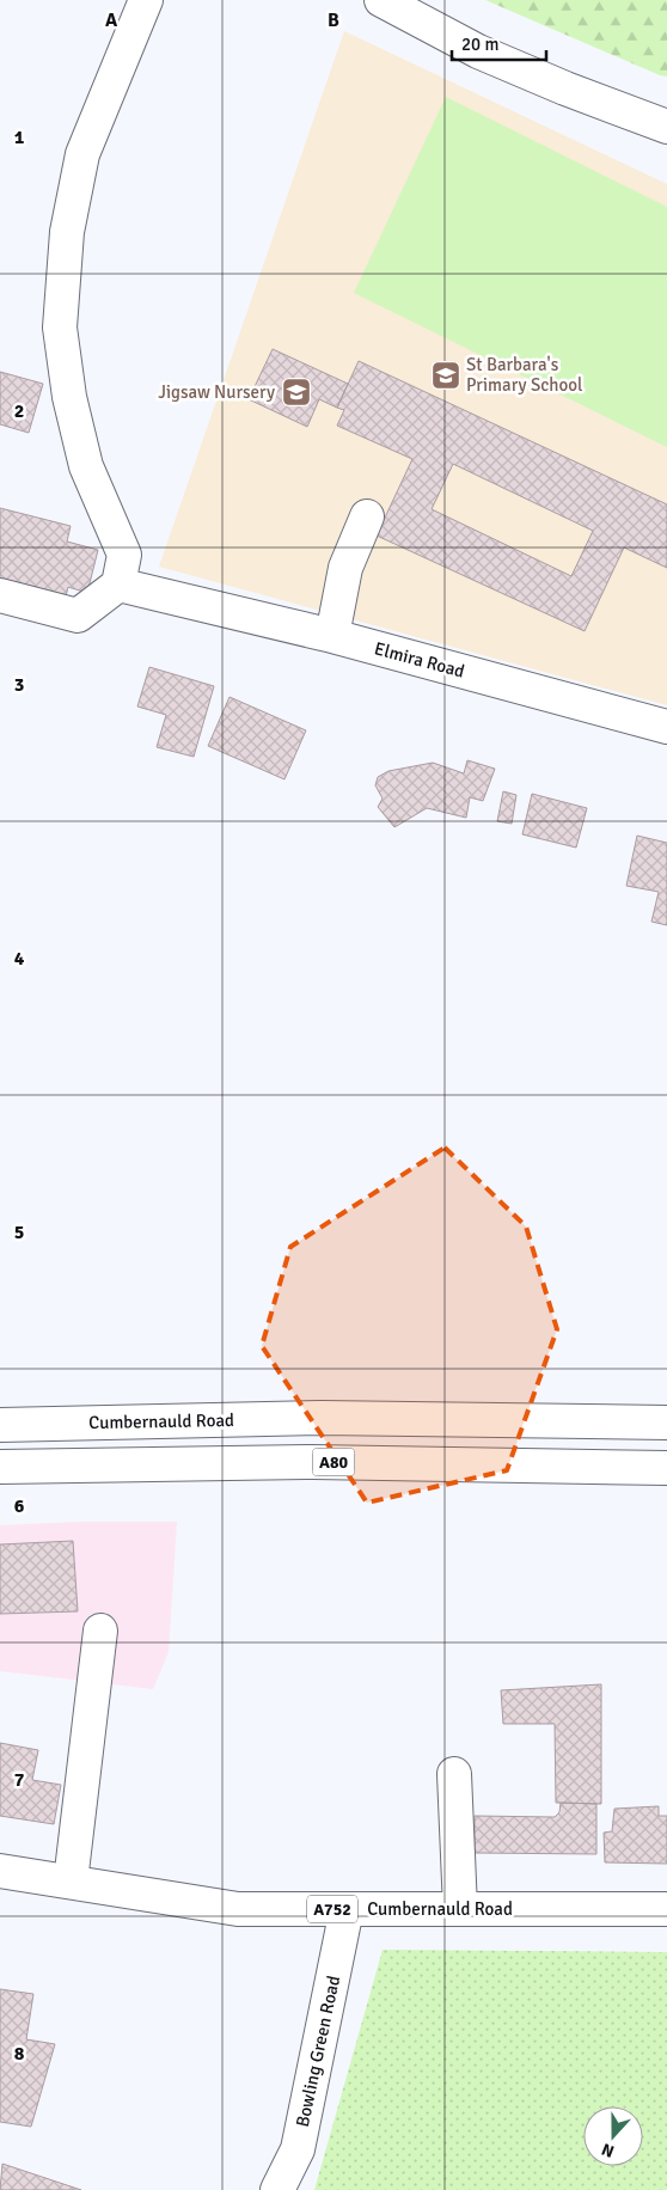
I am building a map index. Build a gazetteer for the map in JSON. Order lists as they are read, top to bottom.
{
  "streets": {
    "main road": [
      "Elmira Road",
      "Cumbernauld Road",
      "A80",
      "A752",
      "Bowling Green Road"
    ]
  },
  "crossings": [
    ["Cumbernauld Road", "Bowling Green Road"]
  ],
  "places": {
    "school or university": ["St Barbara's Primary School", "Jigsaw Nursery"]
  },
  "scale_bar": "20 m",
  "north": "bottom",
  "grid": {
    "columns": ["A", "B"],
    "rows": [
      "1",
      "2",
      "3",
      "4",
      "5",
      "6",
      "7",
      "8"
    ]
  }
}
